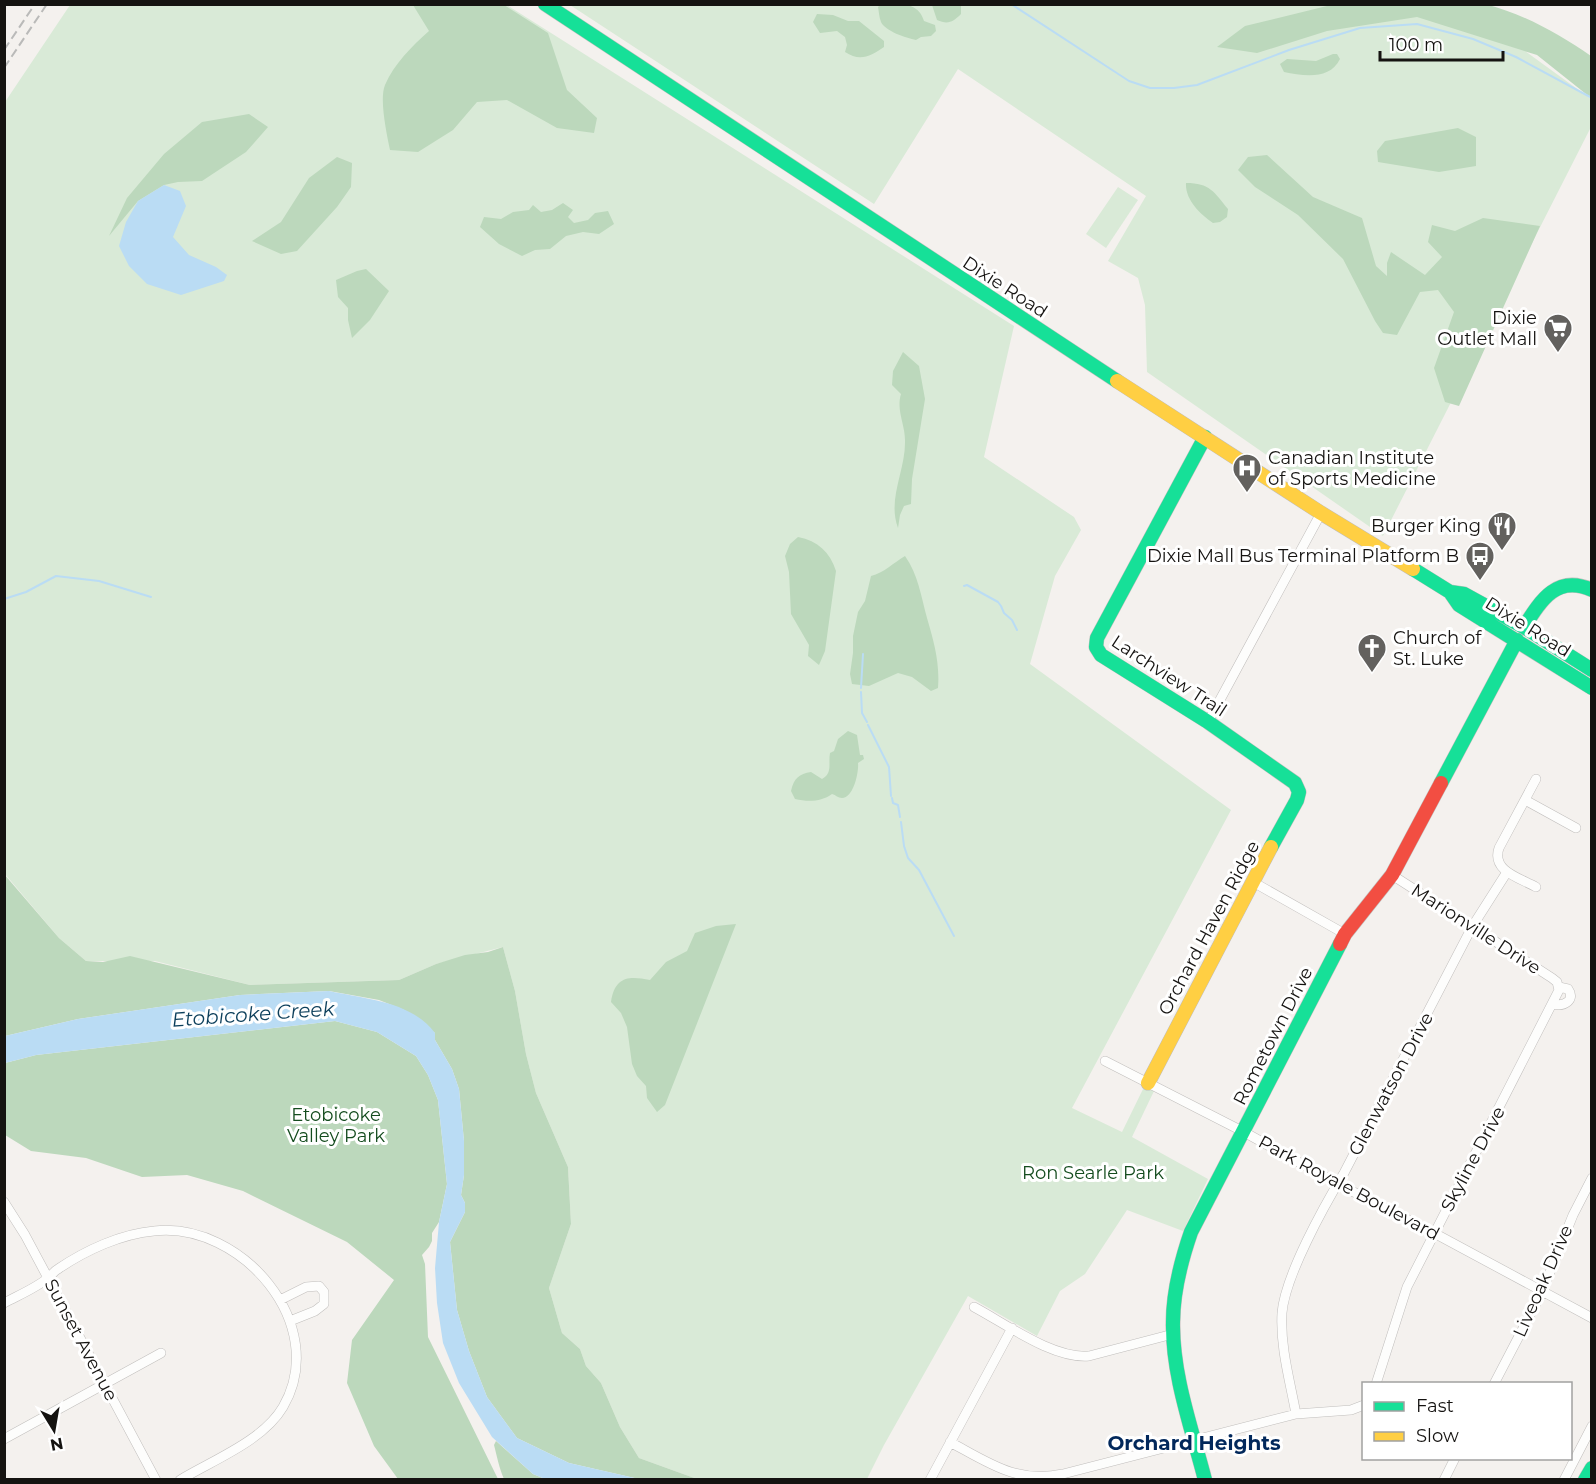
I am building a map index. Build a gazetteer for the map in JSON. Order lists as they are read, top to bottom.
{
  "streets": {
    "main road": [
      "Dixie Road",
      "Larchview Trail",
      "Orchard Haven Ridge",
      "Rometown Drive"
    ],
    "street": [
      "Marionville Drive",
      "Glenwatson Drive",
      "Skyline Drive",
      "Park Royale Boulevard",
      "Liveoak Drive",
      "Sunset Avenue"
    ]
  },
  "crossings": [
    ["Dixie Road", "Larchview Trail"],
    ["Dixie Road", "Rometown Drive"],
    ["Larchview Trail", "Orchard Haven Ridge"],
    ["Orchard Haven Ridge", "Park Royale Boulevard"],
    ["Marionville Drive", "Rometown Drive"],
    ["Marionville Drive", "Glenwatson Drive"],
    ["Marionville Drive", "Skyline Drive"],
    ["Rometown Drive", "Park Royale Boulevard"],
    ["Glenwatson Drive", "Park Royale Boulevard"],
    ["Skyline Drive", "Park Royale Boulevard"],
    ["Park Royale Boulevard", "Liveoak Drive"]
  ],
  "districts": ["Orchard Heights"],
  "water": ["Etobicoke Creek"],
  "parks": ["Etobicoke Valley Park", "Ron Searle Park"],
  "places": {
    "supermarket": ["Dixie Outlet Mall"],
    "hospital": ["Canadian Institute of Sports Medicine"],
    "restaurant": ["Burger King"],
    "bus stop": ["Dixie Mall Bus Terminal Platform B"],
    "church": ["Church of St. Luke"]
  },
  "legend": ["Fast", "Slow"],
  "scale_bar": "100 m",
  "north": "bottom"
}
